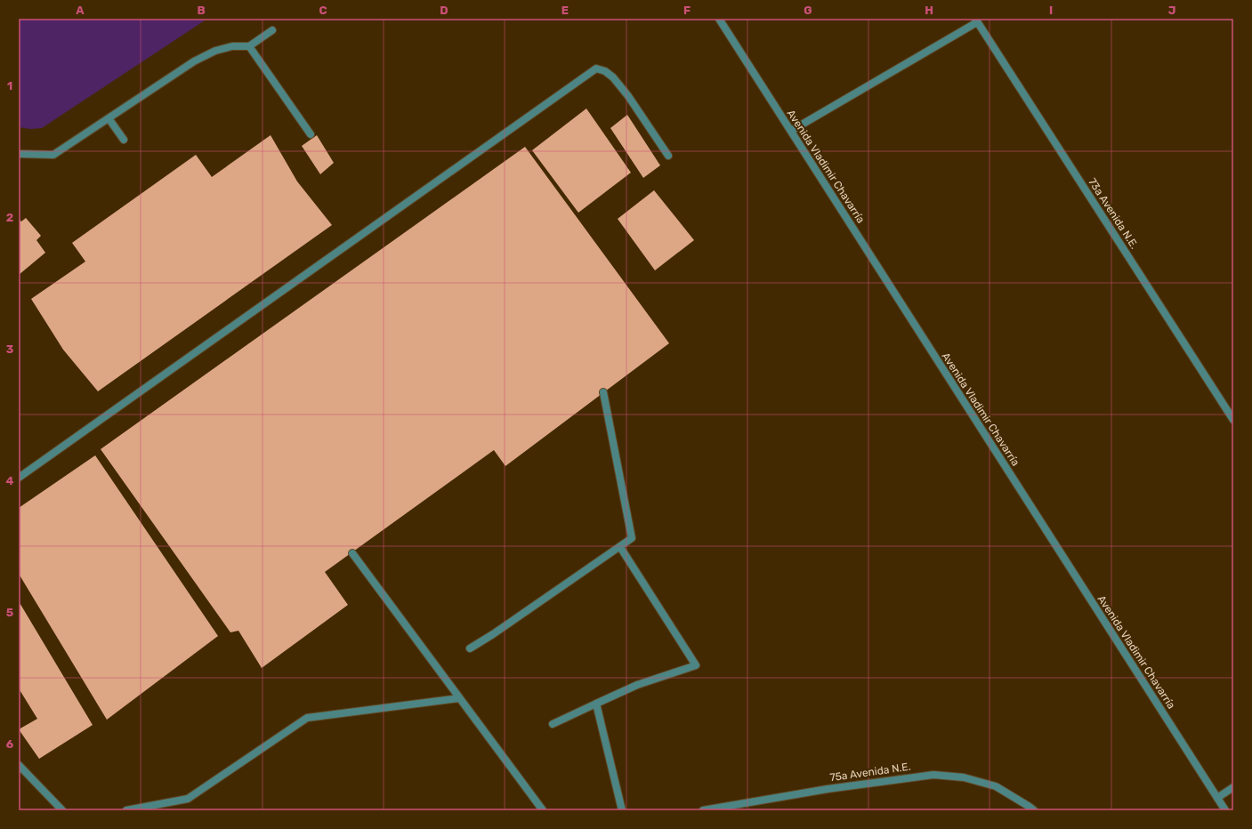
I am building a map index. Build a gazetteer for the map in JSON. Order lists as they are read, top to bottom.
{
  "streets": {
    "street": ["Avenida Vladimir Chavarría", "73a Avenida N.E.", "75a Avenida N.E."]
  },
  "grid": {
    "columns": [
      "A",
      "B",
      "C",
      "D",
      "E",
      "F",
      "G",
      "H",
      "I",
      "J"
    ],
    "rows": [
      "1",
      "2",
      "3",
      "4",
      "5",
      "6"
    ]
  }
}
